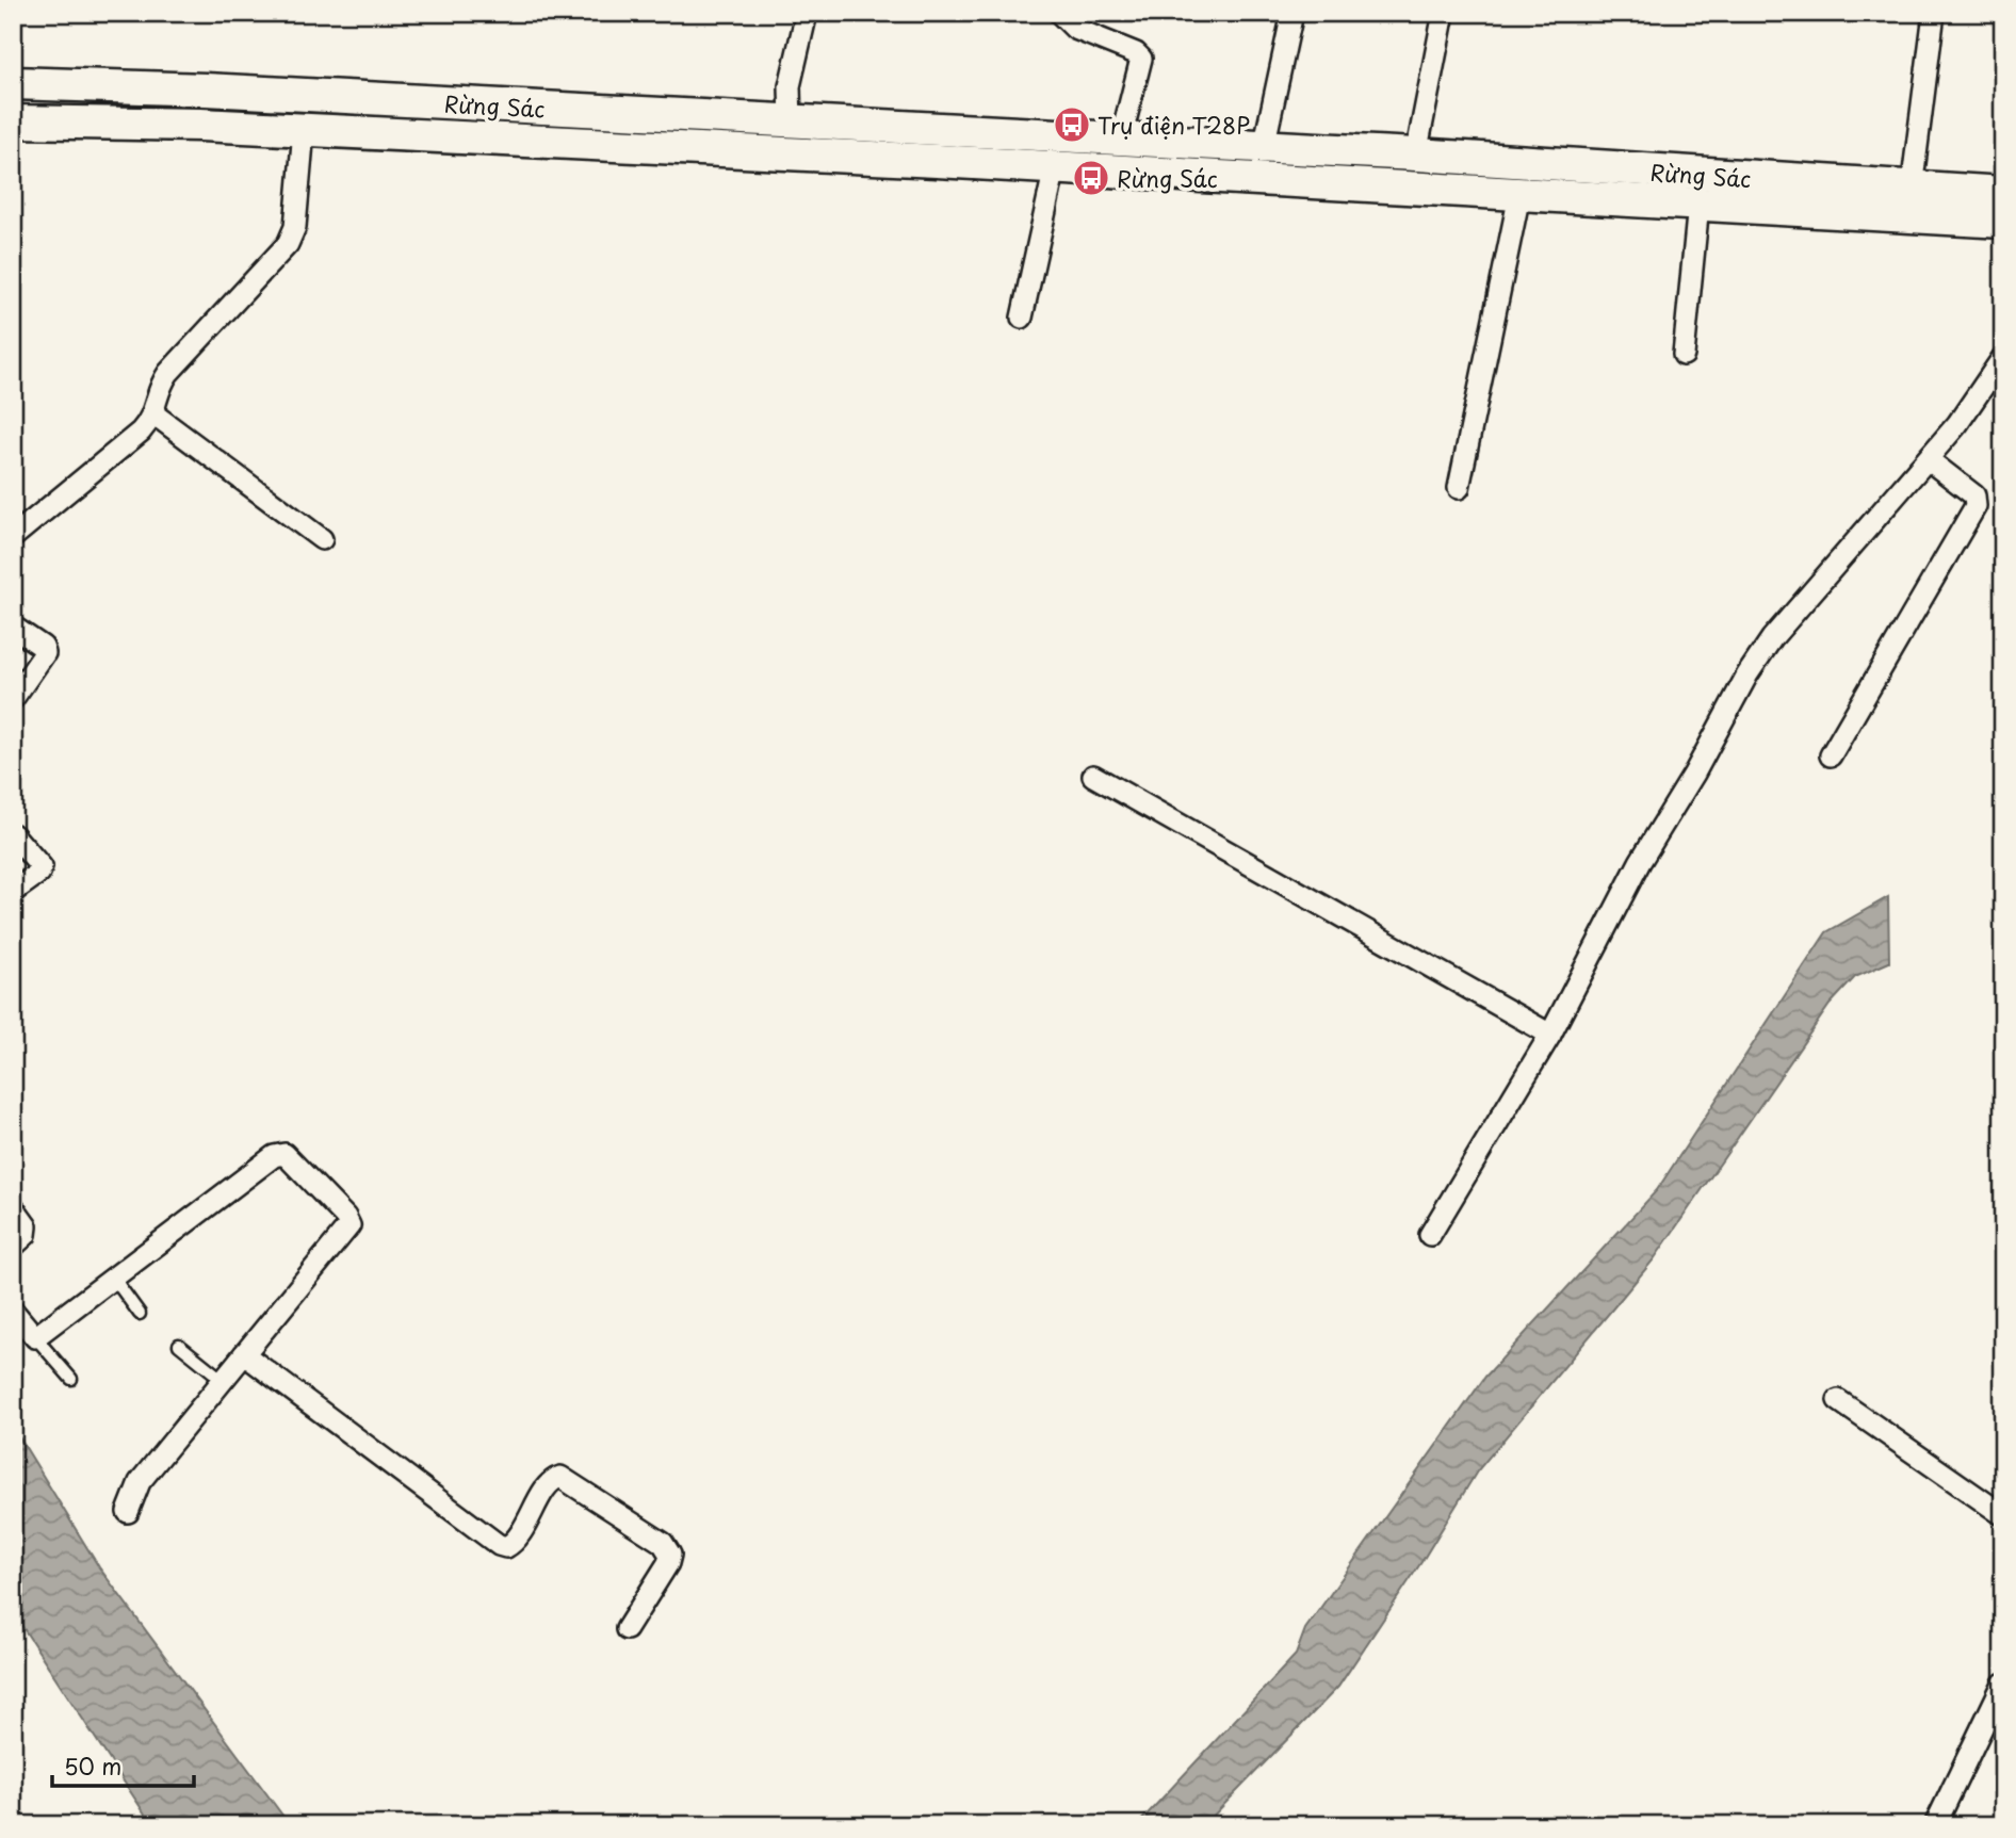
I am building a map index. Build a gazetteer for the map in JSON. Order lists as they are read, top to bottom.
{
  "streets": {
    "main road": ["Rừng Sác"]
  },
  "places": {
    "bus stop": ["Trụ điện T28P", "Rừng Sác"]
  },
  "scale_bar": "50 m"
}
